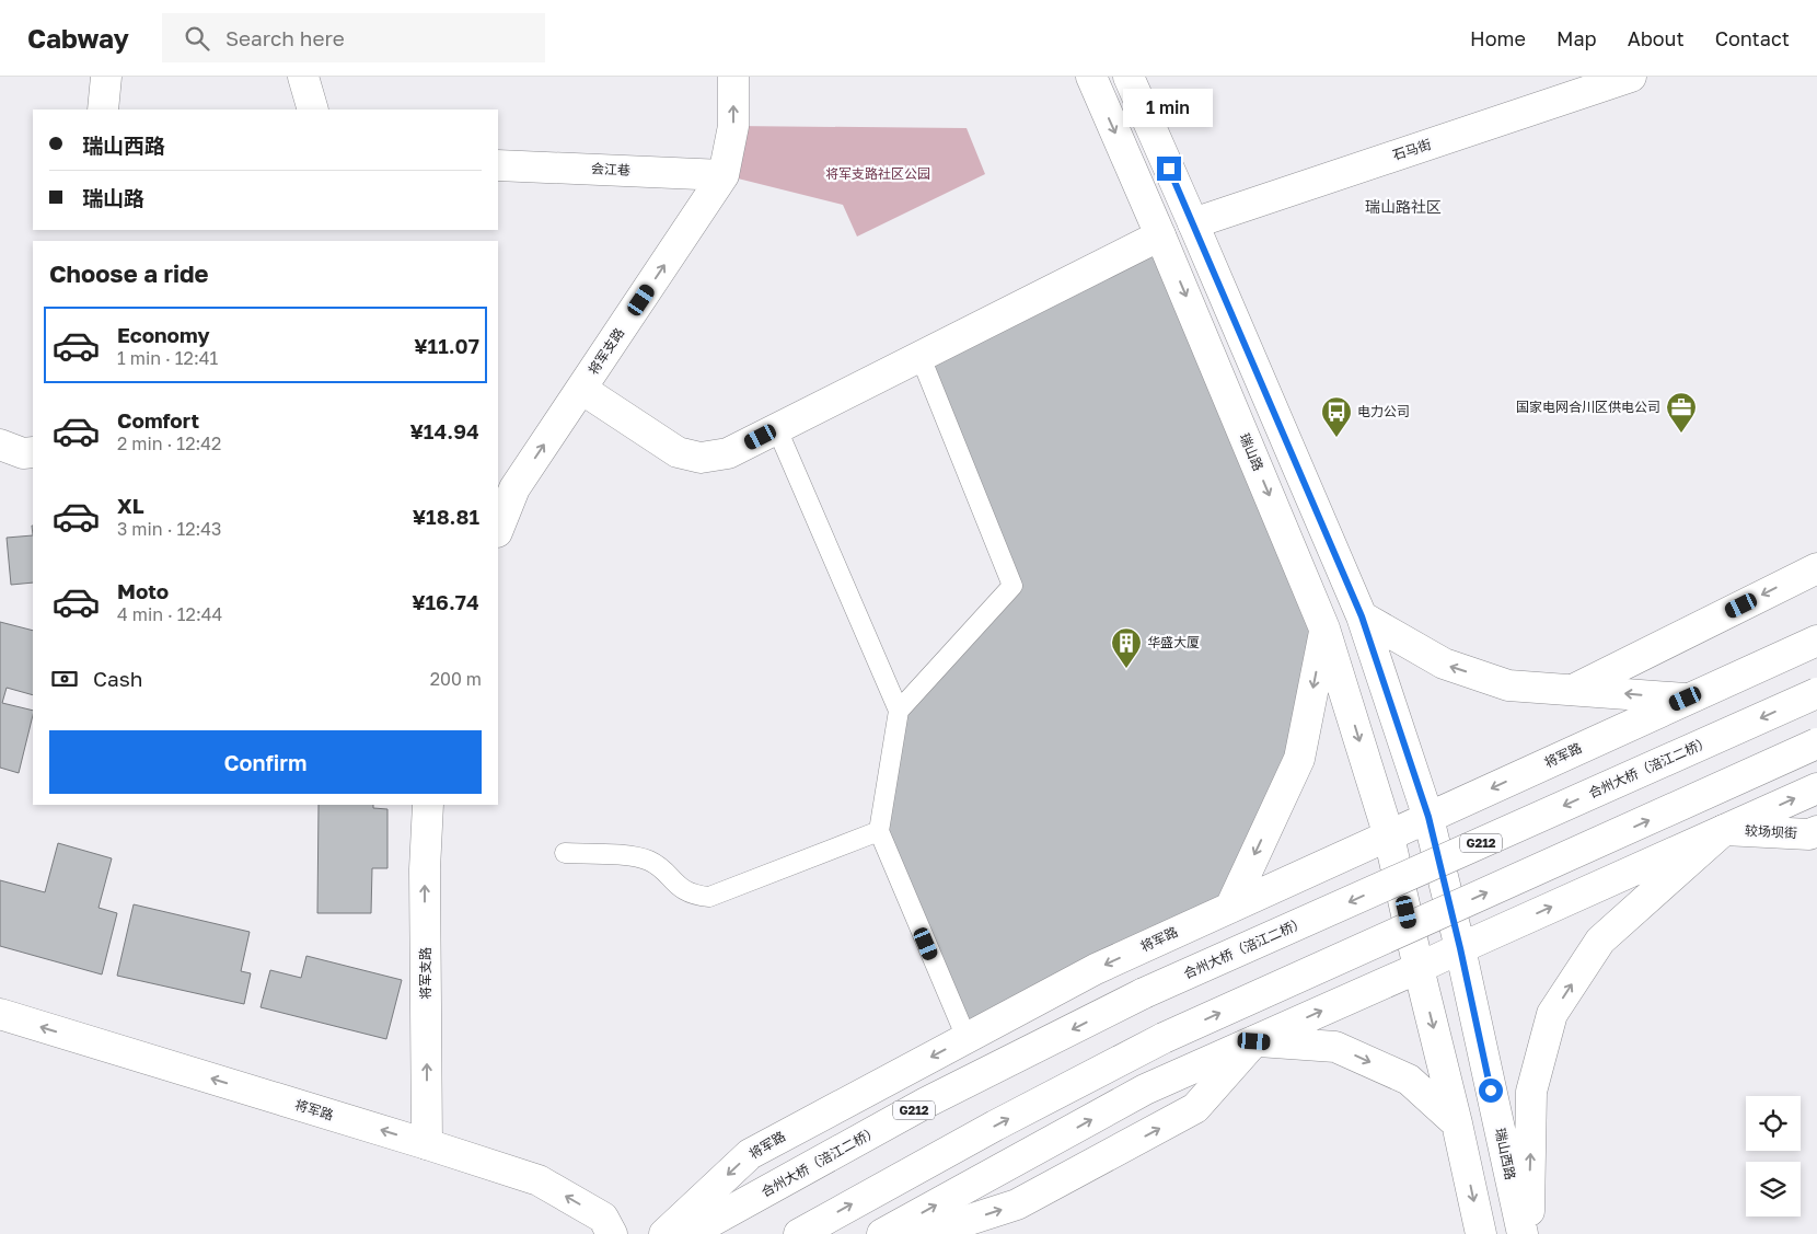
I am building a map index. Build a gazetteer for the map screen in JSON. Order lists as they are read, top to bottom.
{
  "streets": {
    "main road": [
      "石马街",
      "会江巷",
      "将军支路",
      "瑞山路",
      "将军路",
      "合州大桥（涪江二桥）",
      "较场坝街",
      "G212",
      "瑞山西路"
    ]
  },
  "crossings": [
    ["会江巷", "将军支路"],
    ["将军支路", "将军路"],
    ["瑞山路", "将军路"],
    ["将军路", "瑞山西路"]
  ],
  "one_way": ["将军支路"],
  "districts": ["瑞山路社区"],
  "parks": ["将军支路社区公园"],
  "places": {
    "office": ["国家电网合川区供电公司"],
    "bus stop": ["电力公司"],
    "building": ["华盛大厦"]
  },
  "page": {
    "header": "Cabway",
    "search": "Search here",
    "nav": [
      "Home",
      "Map",
      "About",
      "Contact"
    ],
    "bubble": "1 min",
    "banner": ["瑞山西路", "瑞山路"],
    "heading": "Choose a ride",
    "list": [
      {
        "name": "Economy",
        "note": "1 min · 12:41",
        "value": "¥11.07"
      },
      {
        "name": "Comfort",
        "note": "2 min · 12:42",
        "value": "¥14.94"
      },
      {
        "name": "XL",
        "note": "3 min · 12:43",
        "value": "¥18.81"
      },
      {
        "name": "Moto",
        "note": "4 min · 12:44",
        "value": "¥16.74"
      }
    ],
    "pay": ["Cash", "200 m"],
    "buttons": "Confirm"
  }
}
